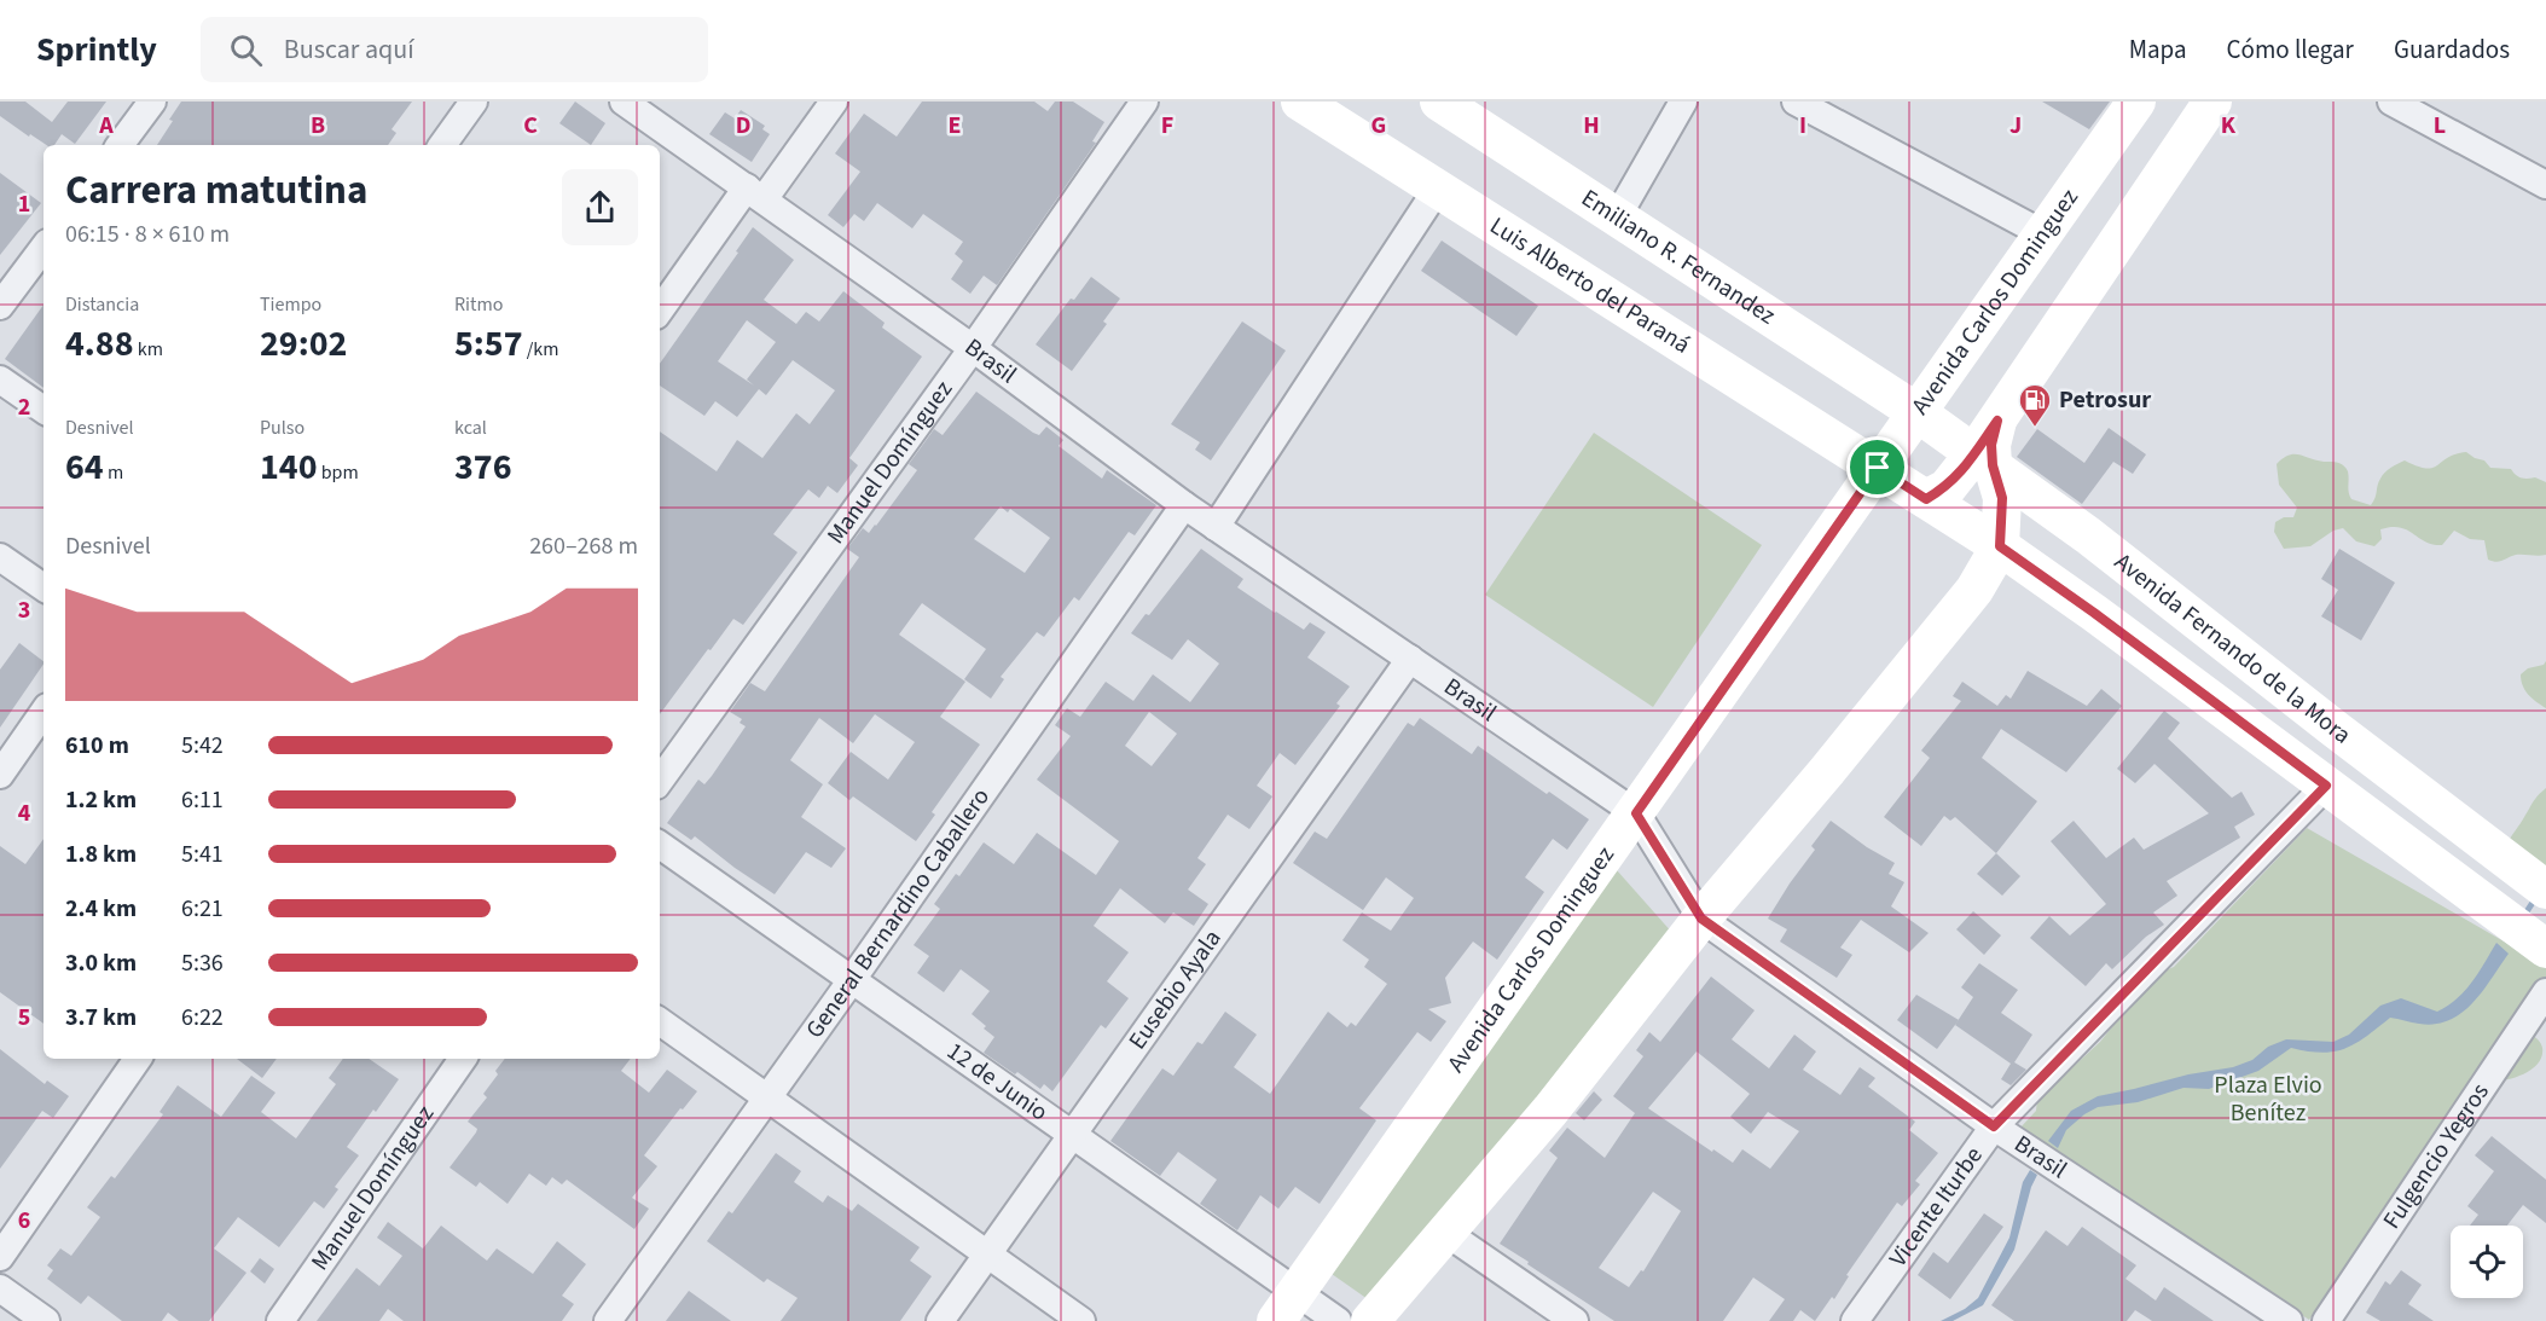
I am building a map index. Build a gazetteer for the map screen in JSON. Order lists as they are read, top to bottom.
{
  "streets": {
    "main road": [
      "Emiliano R. Fernandez",
      "Luis Alberto del Paraná",
      "Avenida Carlos Dominguez",
      "Avenida Fernando de la Mora"
    ],
    "street": [
      "Brasil",
      "Manuel Domínguez",
      "General Bernardino Caballero",
      "Eusebio Ayala",
      "12 de Junio",
      "Fulgencio Yegros",
      "Vicente Iturbe"
    ]
  },
  "crossings": [
    ["Emiliano R. Fernandez", "Avenida Carlos Dominguez"],
    ["Emiliano R. Fernandez", "Avenida Fernando de la Mora"],
    ["Luis Alberto del Paraná", "Avenida Carlos Dominguez"],
    ["Avenida Carlos Dominguez", "Brasil"],
    ["Avenida Carlos Dominguez", "Avenida Fernando de la Mora"],
    ["Avenida Carlos Dominguez", "12 de Junio"],
    ["Brasil", "Manuel Domínguez"],
    ["Brasil", "General Bernardino Caballero"],
    ["Brasil", "Eusebio Ayala"],
    ["Brasil", "Vicente Iturbe"],
    ["General Bernardino Caballero", "12 de Junio"],
    ["Eusebio Ayala", "12 de Junio"]
  ],
  "parks": ["Plaza Elvio Benítez"],
  "places": {
    "fuel station": ["Petrosur"]
  },
  "page": {
    "header": "Sprintly",
    "search": "Buscar aquí",
    "nav": ["Mapa", "Cómo llegar", "Guardados"],
    "heading": ["Carrera matutina", "06:15 · 8 × 610 m"],
    "stats": [
      ["Distancia", "4.88 km"],
      ["Tiempo", "29:02"],
      ["Ritmo", "5:57 /km"],
      ["Desnivel", "64 m"],
      ["Pulso", "140 bpm"],
      ["kcal", "376"]
    ],
    "chart": ["Desnivel", "260–268 m"],
    "list": [
      {
        "name": "610 m",
        "note": "5:42"
      },
      {
        "name": "1.2 km",
        "note": "6:11"
      },
      {
        "name": "1.8 km",
        "note": "5:41"
      },
      {
        "name": "2.4 km",
        "note": "6:21"
      },
      {
        "name": "3.0 km",
        "note": "5:36"
      },
      {
        "name": "3.7 km",
        "note": "6:22"
      }
    ]
  },
  "grid": {
    "columns": [
      "A",
      "B",
      "C",
      "D",
      "E",
      "F",
      "G",
      "H",
      "I",
      "J",
      "K",
      "L"
    ],
    "rows": [
      "1",
      "2",
      "3",
      "4",
      "5",
      "6"
    ]
  }
}
